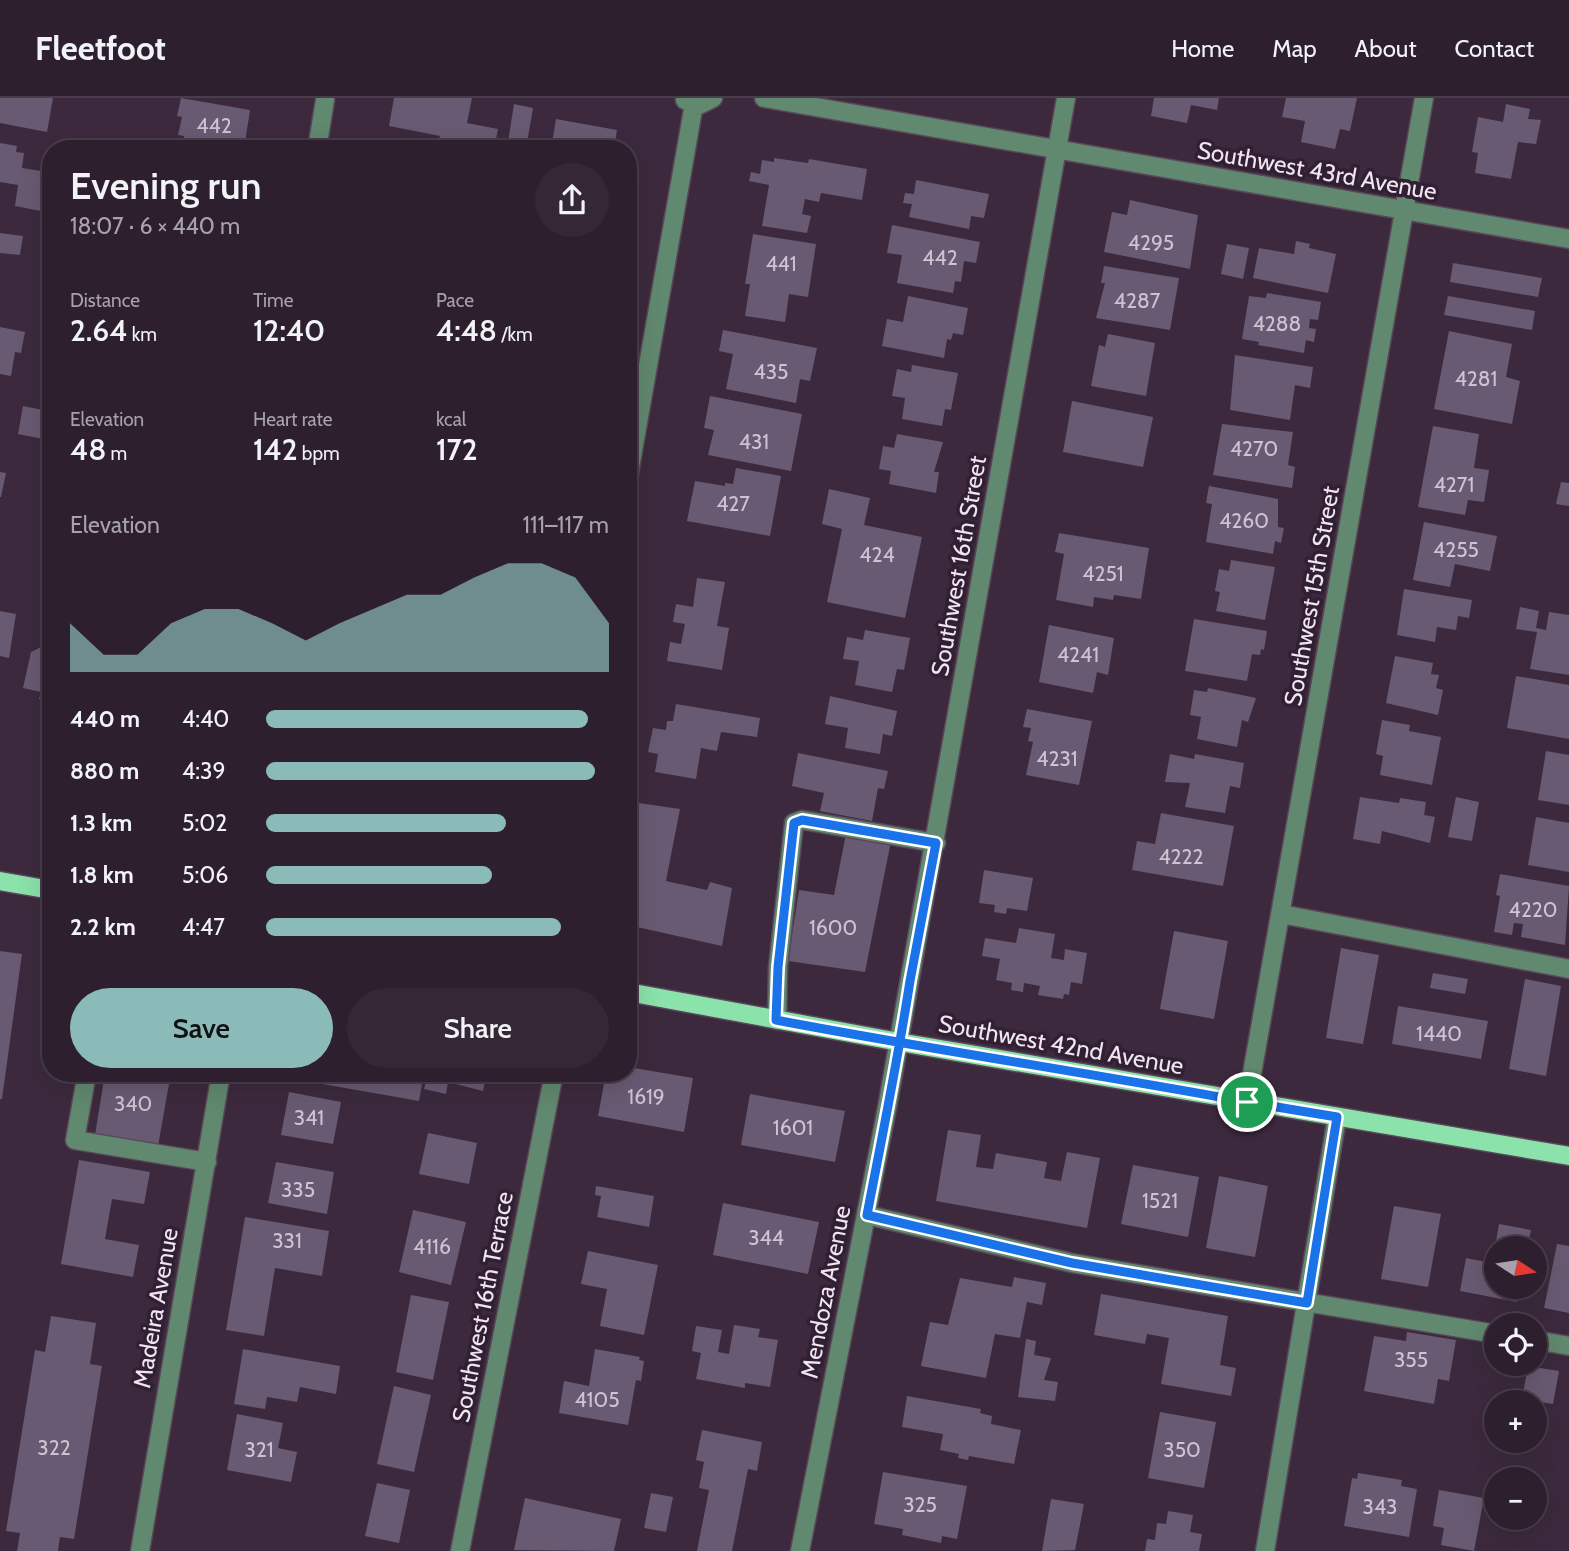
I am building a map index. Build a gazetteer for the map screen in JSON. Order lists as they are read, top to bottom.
{
  "streets": {
    "main road": ["Southwest 42nd Avenue"],
    "street": [
      "Southwest 43rd Avenue",
      "Southwest 16th Street",
      "Southwest 15th Street",
      "Mendoza Avenue",
      "Southwest 16th Terrace",
      "Madeira Avenue"
    ]
  },
  "crossings": [
    ["Southwest 43rd Avenue", "Southwest 16th Street"],
    ["Southwest 43rd Avenue", "Southwest 15th Street"],
    ["Southwest 16th Street", "Southwest 42nd Avenue"],
    ["Southwest 16th Street", "Mendoza Avenue"],
    ["Southwest 15th Street", "Southwest 42nd Avenue"],
    ["Southwest 42nd Avenue", "Mendoza Avenue"]
  ],
  "house_numbers": [
    "442",
    "4295",
    "442",
    "441",
    "4287",
    "4288",
    "435",
    "4281",
    "431",
    "4270",
    "4271",
    "427",
    "4260",
    "4255",
    "424",
    "4251",
    "4241",
    "4231",
    "4222",
    "4220",
    "1600",
    "1440",
    "1619",
    "340",
    "341",
    "1601",
    "335",
    "1521",
    "344",
    "331",
    "4116",
    "355",
    "4105",
    "322",
    "321",
    "350",
    "325",
    "343"
  ],
  "north": "right",
  "page": {
    "header": "Fleetfoot",
    "nav": [
      "Home",
      "Map",
      "About",
      "Contact"
    ],
    "heading": ["Evening run", "18:07 · 6 × 440 m"],
    "stats": [
      ["Distance", "2.64 km"],
      ["Time", "12:40"],
      ["Pace", "4:48 /km"],
      ["Elevation", "48 m"],
      ["Heart rate", "142 bpm"],
      ["kcal", "172"]
    ],
    "chart": ["Elevation", "111–117 m"],
    "list": [
      {
        "name": "440 m",
        "note": "4:40"
      },
      {
        "name": "880 m",
        "note": "4:39"
      },
      {
        "name": "1.3 km",
        "note": "5:02"
      },
      {
        "name": "1.8 km",
        "note": "5:06"
      },
      {
        "name": "2.2 km",
        "note": "4:47"
      }
    ],
    "buttons": ["Save", "Share"],
    "map_buttons": ["+", "−"]
  }
}
